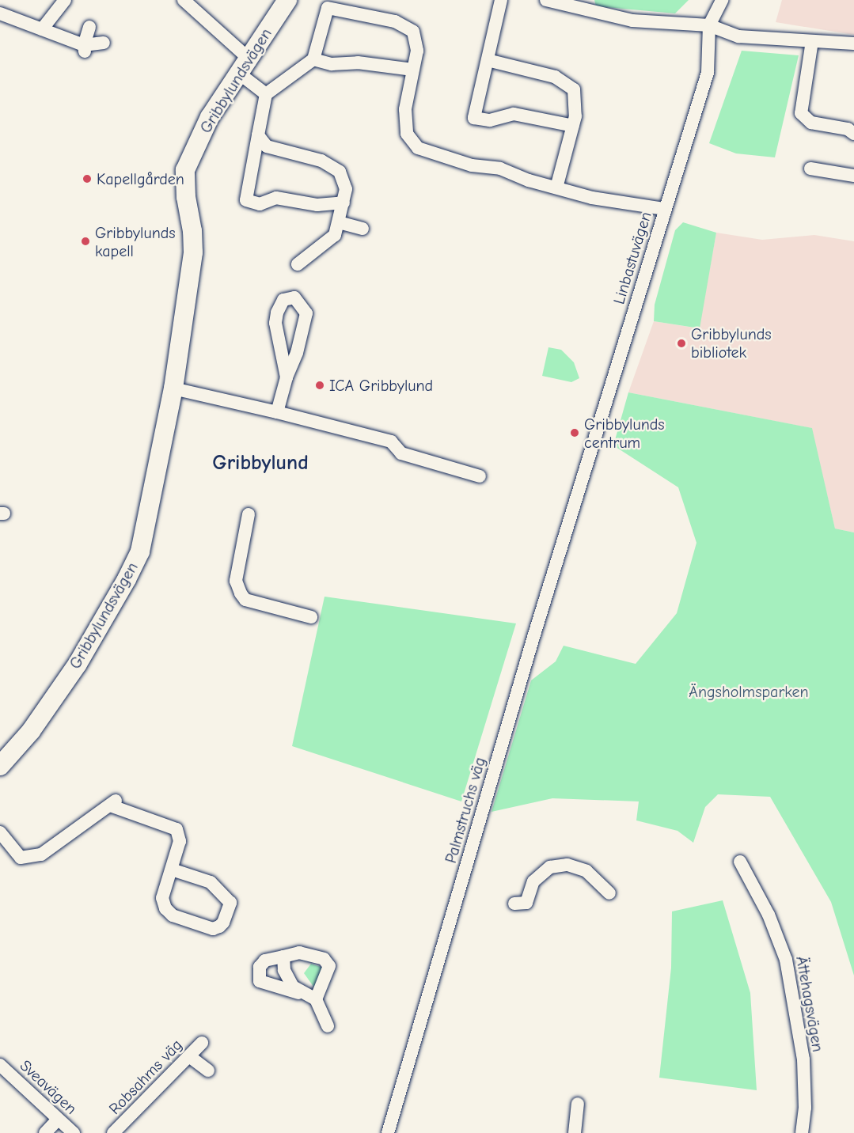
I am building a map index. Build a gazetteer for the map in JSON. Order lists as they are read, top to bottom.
{
  "streets": {
    "street": [
      "Gribbylundsvägen",
      "Linbastuvägen",
      "Palmstruchs väg",
      "Ättehagsvägen",
      "Robsahms väg",
      "Sveavägen"
    ]
  },
  "crossings": [
    ["Linbastuvägen", "Palmstruchs väg"]
  ],
  "districts": ["Gribbylund"],
  "parks": ["Ängsholmsparken"],
  "places": [
    "Kapellgården",
    "Gribbylunds kapell",
    "Gribbylunds bibliotek",
    "ICA Gribbylund",
    "Gribbylunds centrum"
  ]
}
